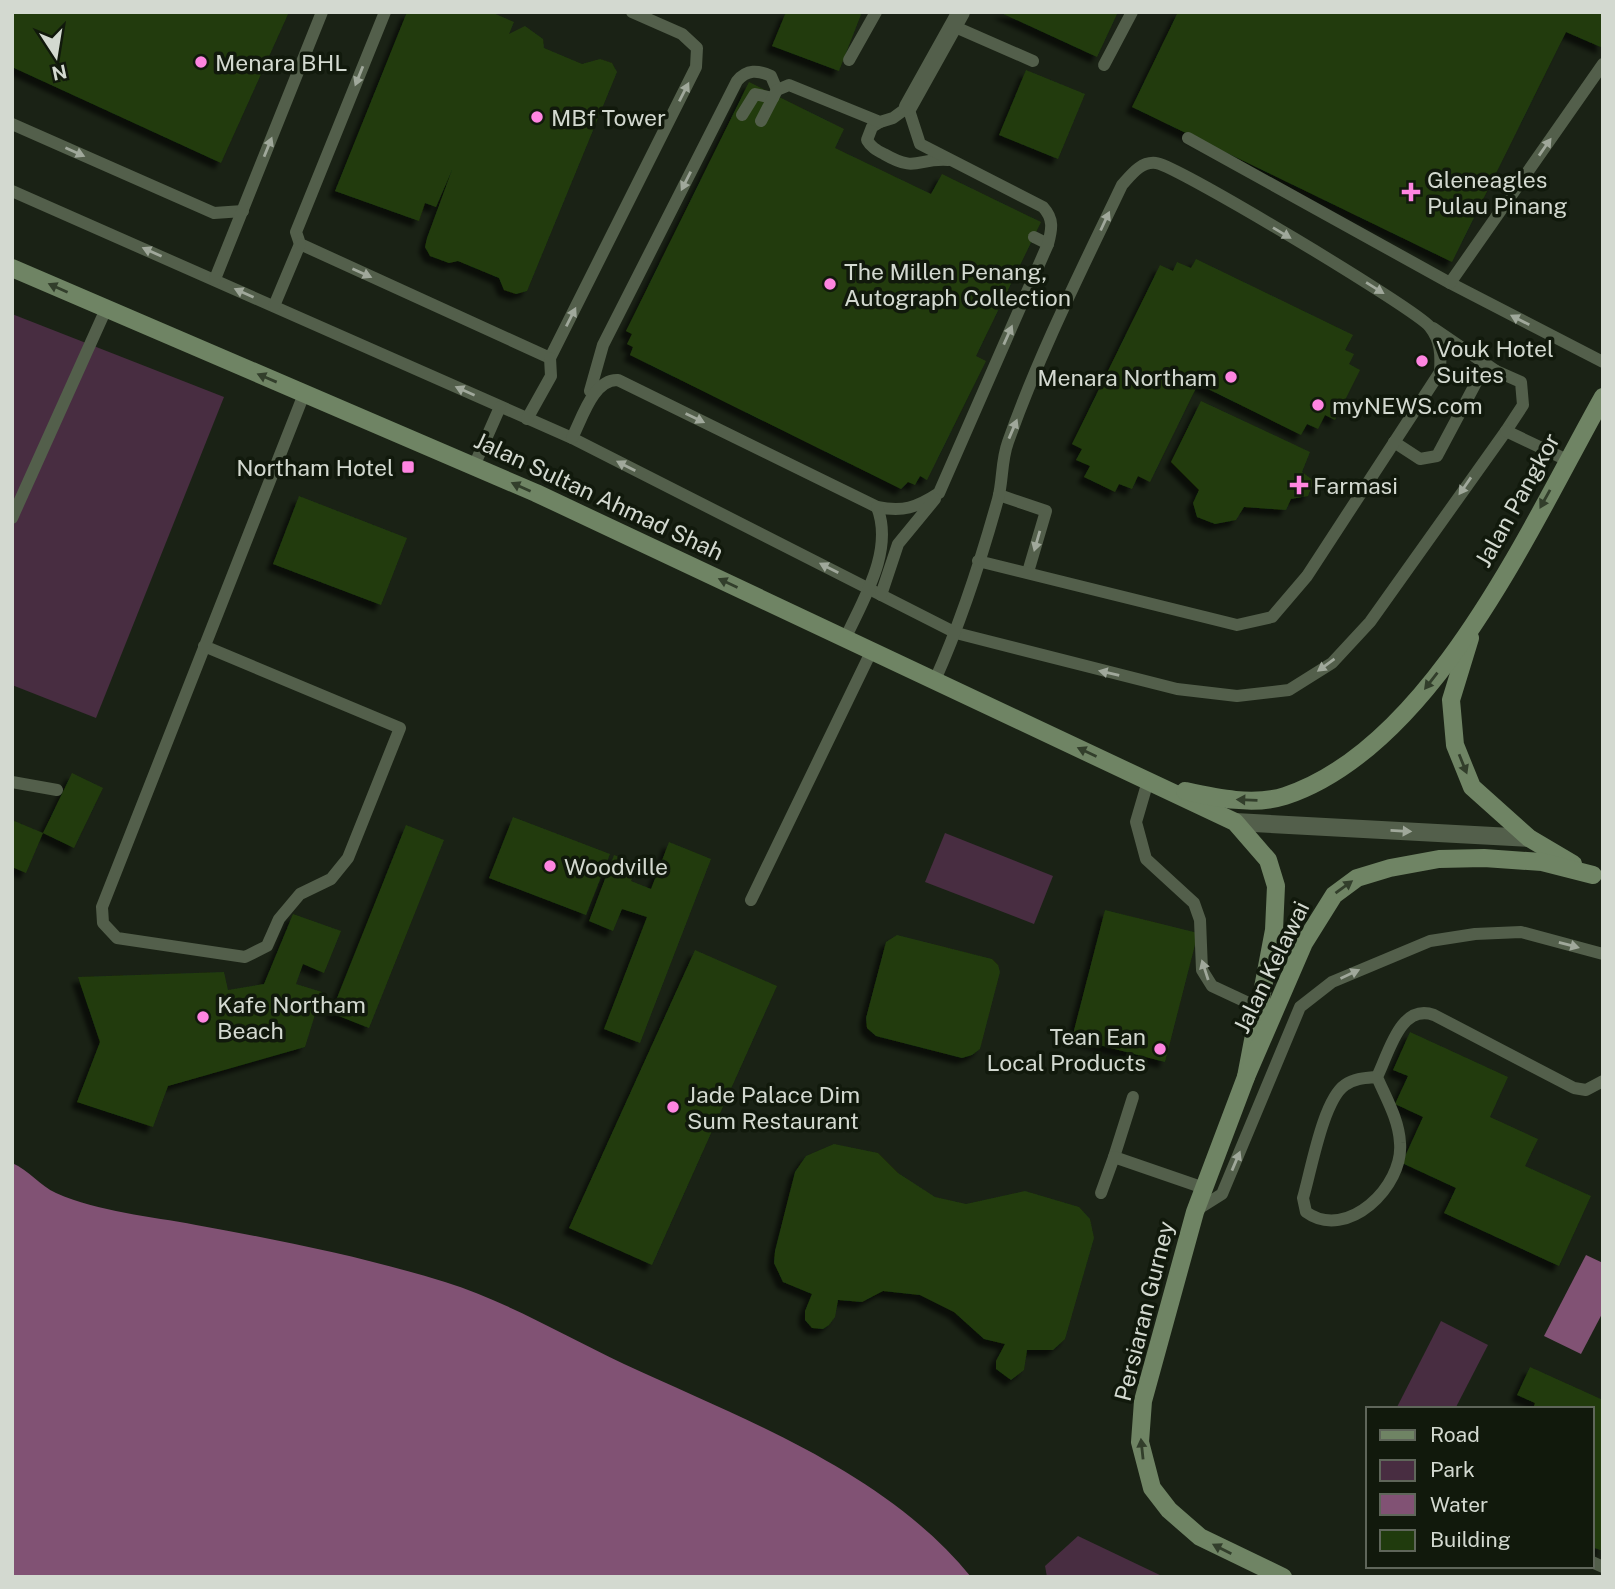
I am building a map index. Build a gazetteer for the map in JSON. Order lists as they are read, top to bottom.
{
  "streets": {
    "main road": [
      "Jalan Sultan Ahmad Shah",
      "Jalan Pangkor",
      "Jalan Kelawai",
      "Persiaran Gurney"
    ]
  },
  "crossings": [
    ["Jalan Sultan Ahmad Shah", "Jalan Pangkor"],
    ["Jalan Sultan Ahmad Shah", "Jalan Kelawai"],
    ["Jalan Sultan Ahmad Shah", "Persiaran Gurney"],
    ["Jalan Pangkor", "Jalan Kelawai"],
    ["Jalan Kelawai", "Persiaran Gurney"]
  ],
  "one_way": ["Jalan Sultan Ahmad Shah", "Jalan Pangkor", "Persiaran Gurney"],
  "places": {
    "other": [
      "Menara BHL",
      "MBf Tower",
      "The Millen Penang, Autograph Collection",
      "Vouk Hotel Suites",
      "Menara Northam",
      "myNEWS.com",
      "Woodville",
      "Kafe Northam Beach",
      "Tean Ean Local Products",
      "Jade Palace Dim Sum Restaurant"
    ],
    "health": ["Gleneagles Pulau Pinang", "Farmasi"],
    "transit": ["Northam Hotel"]
  },
  "legend": [
    "Road",
    "Park",
    "Water",
    "Building"
  ],
  "north": "bottom"
}
